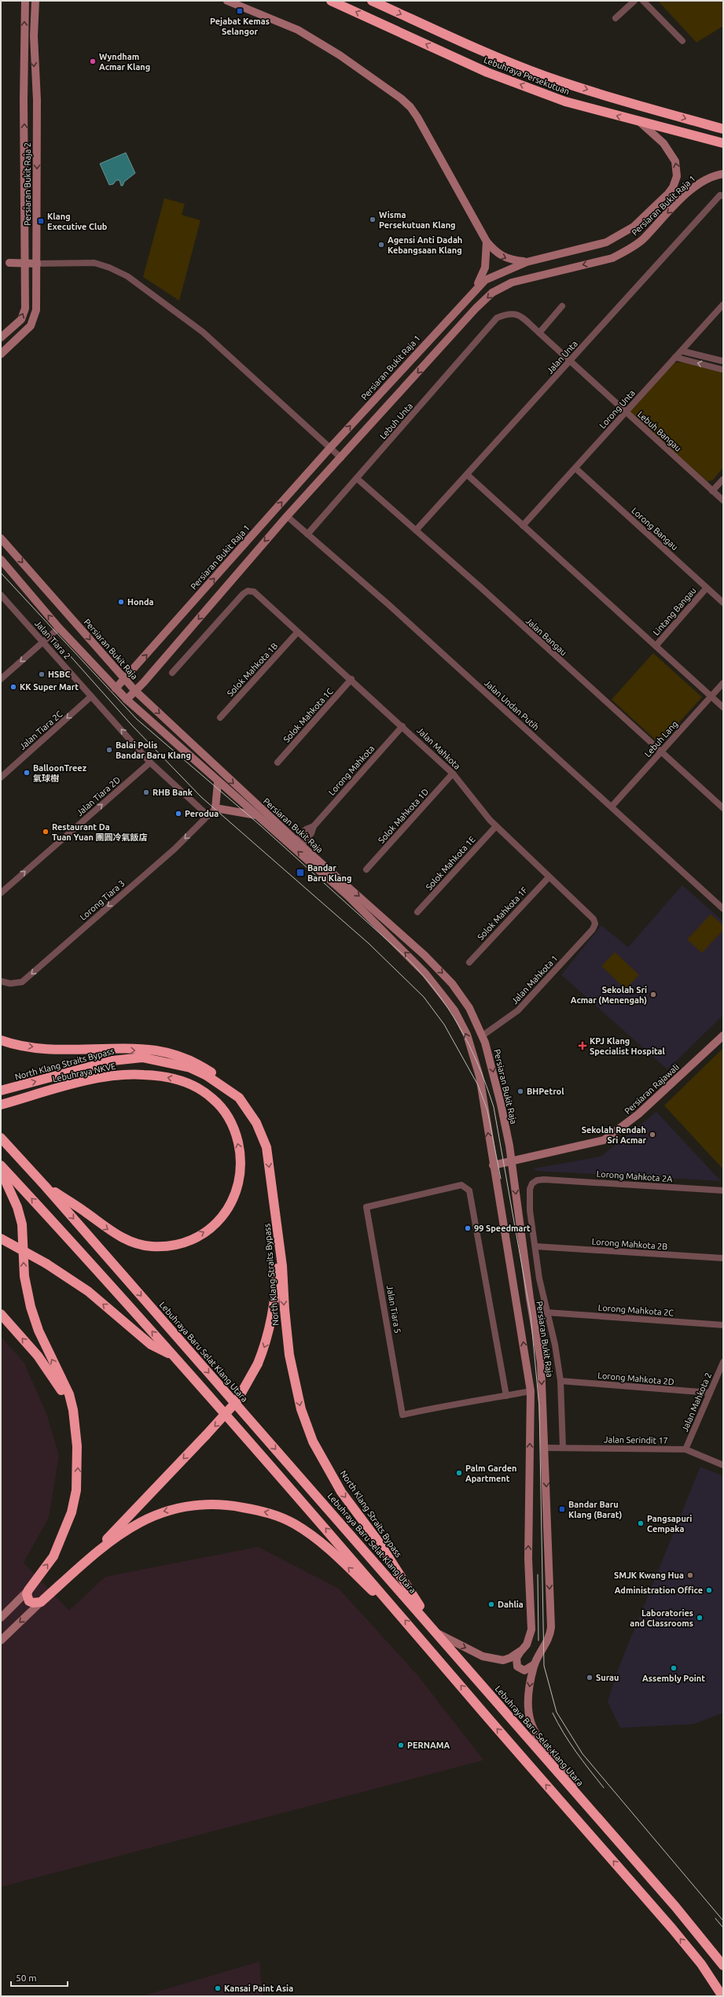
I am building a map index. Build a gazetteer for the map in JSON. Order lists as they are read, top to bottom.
{
  "streets": {
    "highway": [
      "Lebuhraya Persekutuan",
      "North Klang Straits Bypass",
      "Lebuhraya NKVE",
      "Lebuhraya Baru Selat Klang Utara"
    ],
    "street": [
      "Persiaran Bukit Raja 2",
      "Persiaran Bukit Raja 1",
      "Jalan Unta",
      "Lorong Unta",
      "Lebuh Unta",
      "Lebuh Bangau",
      "Lorong Bangau",
      "Lintang Bangau",
      "Jalan Bangau",
      "Jalan Tiara 2",
      "Persiaran Bukit Raja",
      "Solok Mahkota 1B",
      "Jalan Undan Putih",
      "Solok Mahkota 1C",
      "Jalan Tiara 2C",
      "Lebuh Lang",
      "Jalan Mahkota",
      "Lorong Mahkota",
      "Jalan Tiara 2D",
      "Solok Mahkota 1D",
      "Solok Mahkota 1E",
      "Lorong Tiara 3",
      "Solok Mahkota 1F",
      "Jalan Mahkota 1",
      "Persiaran Rajawali",
      "Lorong Mahkota 2A",
      "Lorong Mahkota 2B",
      "Jalan Tiara 5",
      "Lorong Mahkota 2C",
      "Lorong Mahkota 2D",
      "Jalan Mahkota 2",
      "Jalan Serindit 17"
    ]
  },
  "crossings": [
    ["Lebuhraya Persekutuan", "Persiaran Bukit Raja 1"],
    ["Persiaran Bukit Raja 1", "Persiaran Bukit Raja"],
    ["Persiaran Bukit Raja 1", "Jalan Undan Putih"],
    ["Jalan Unta", "Lebuh Bangau"],
    ["Jalan Unta", "Jalan Bangau"],
    ["Lorong Unta", "Lebuh Bangau"],
    ["Lorong Unta", "Lorong Bangau"],
    ["Lebuh Unta", "Lebuh Bangau"],
    ["Lebuh Unta", "Jalan Bangau"],
    ["Lebuh Unta", "Jalan Undan Putih"],
    ["Lorong Bangau", "Lintang Bangau"],
    ["Jalan Bangau", "Lebuh Lang"],
    ["Jalan Tiara 2", "Jalan Tiara 2C"],
    ["Jalan Tiara 2", "Jalan Tiara 2D"],
    ["Jalan Tiara 2", "Lorong Tiara 3"],
    ["Persiaran Bukit Raja", "Lorong Mahkota"],
    ["Persiaran Bukit Raja", "Jalan Mahkota 1"],
    ["Persiaran Bukit Raja", "Persiaran Rajawali"],
    ["Persiaran Bukit Raja", "Lebuhraya Baru Selat Klang Utara"],
    ["Persiaran Bukit Raja", "Jalan Serindit 17"],
    ["Solok Mahkota 1B", "Jalan Mahkota"],
    ["Jalan Undan Putih", "Lebuh Lang"],
    ["Solok Mahkota 1C", "Jalan Mahkota"],
    ["Jalan Mahkota", "Lorong Mahkota"],
    ["Jalan Mahkota", "Solok Mahkota 1D"],
    ["Jalan Mahkota", "Solok Mahkota 1E"],
    ["Jalan Mahkota", "Solok Mahkota 1F"],
    ["Jalan Mahkota", "Jalan Mahkota 1"],
    ["North Klang Straits Bypass", "Lebuhraya Baru Selat Klang Utara"],
    ["Lebuhraya NKVE", "Lebuhraya Baru Selat Klang Utara"],
    ["Lorong Mahkota 2A", "Lorong Mahkota 2B"],
    ["Lorong Mahkota 2D", "Jalan Mahkota 2"],
    ["Jalan Mahkota 2", "Jalan Serindit 17"]
  ],
  "one_way": ["Jalan Tiara 2C", "Jalan Tiara 2D", "Lorong Tiara 3"],
  "places": {
    "transit": [
      "Pejabat Kemas Selangor",
      "Klang Executive Club",
      "Bandar Baru Klang",
      "Bandar Baru Klang (Barat)"
    ],
    "other": [
      "Wyndham Acmar Klang",
      "Wisma Persekutuan Klang",
      "Agensi Anti Dadah Kebangsaan Klang",
      "Honda",
      "HSBC",
      "KK Super Mart",
      "Balai Polis Bandar Baru Klang",
      "BalloonTreez 氣球樹",
      "RHB Bank",
      "Perodua",
      "Restaurant Da Tuan Yuan 團圓冷氣飯店",
      "Sekolah Sri Acmar (Menengah)",
      "BHPetrol",
      "Sekolah Rendah Sri Acmar",
      "99 Speedmart",
      "Palm Garden Apartment",
      "Pangsapuri Cempaka",
      "SMJK Kwang Hua",
      "Administration Office",
      "Dahlia",
      "Laboratories and Classrooms",
      "Assembly Point",
      "Surau",
      "PERNAMA",
      "Kansai Paint Asia"
    ],
    "health": ["KPJ Klang Specialist Hospital"]
  },
  "scale_bar": "50 m"
}
